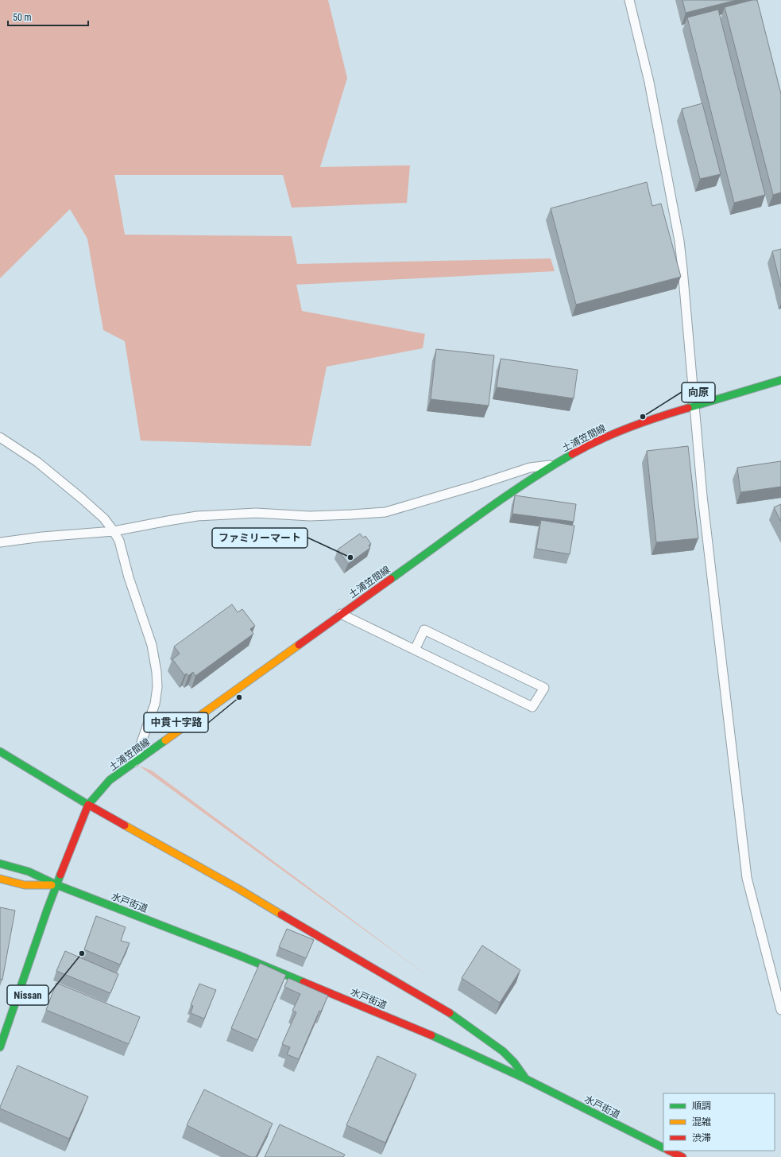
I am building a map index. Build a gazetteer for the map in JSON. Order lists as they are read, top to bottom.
{
  "streets": {
    "main road": ["土浦笠間線", "水戸街道"]
  },
  "crossings": [
    ["土浦笠間線", "水戸街道"]
  ],
  "places": [
    "向原",
    "ファミリーマート",
    "中貫十字路",
    "Nissan"
  ],
  "legend": ["順調", "混雑", "渋滞"],
  "scale_bar": "50 m"
}
